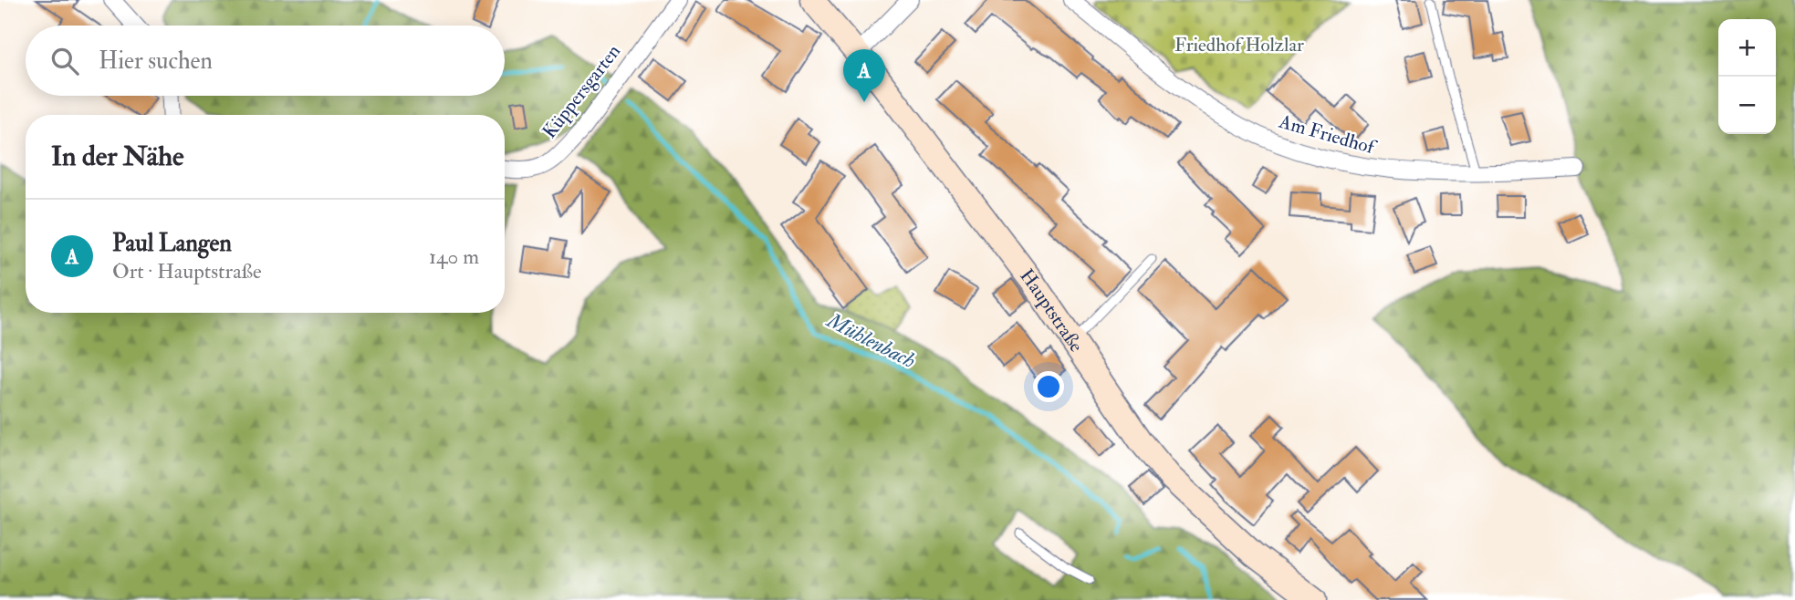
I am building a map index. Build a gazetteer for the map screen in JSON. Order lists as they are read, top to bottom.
{
  "streets": {
    "main road": ["Hauptstraße"],
    "street": ["Küppersgarten", "Am Friedhof"]
  },
  "water": ["Mühlenbach"],
  "parks": ["Friedhof Holzlar"],
  "page": {
    "map_buttons": ["+", "−"],
    "search": "Hier suchen",
    "pins": "A",
    "heading": "In der Nähe",
    "list": [
      {
        "mark": "A",
        "name": "Paul Langen",
        "note": "Ort · Hauptstraße",
        "value": "140 m"
      }
    ]
  }
}
